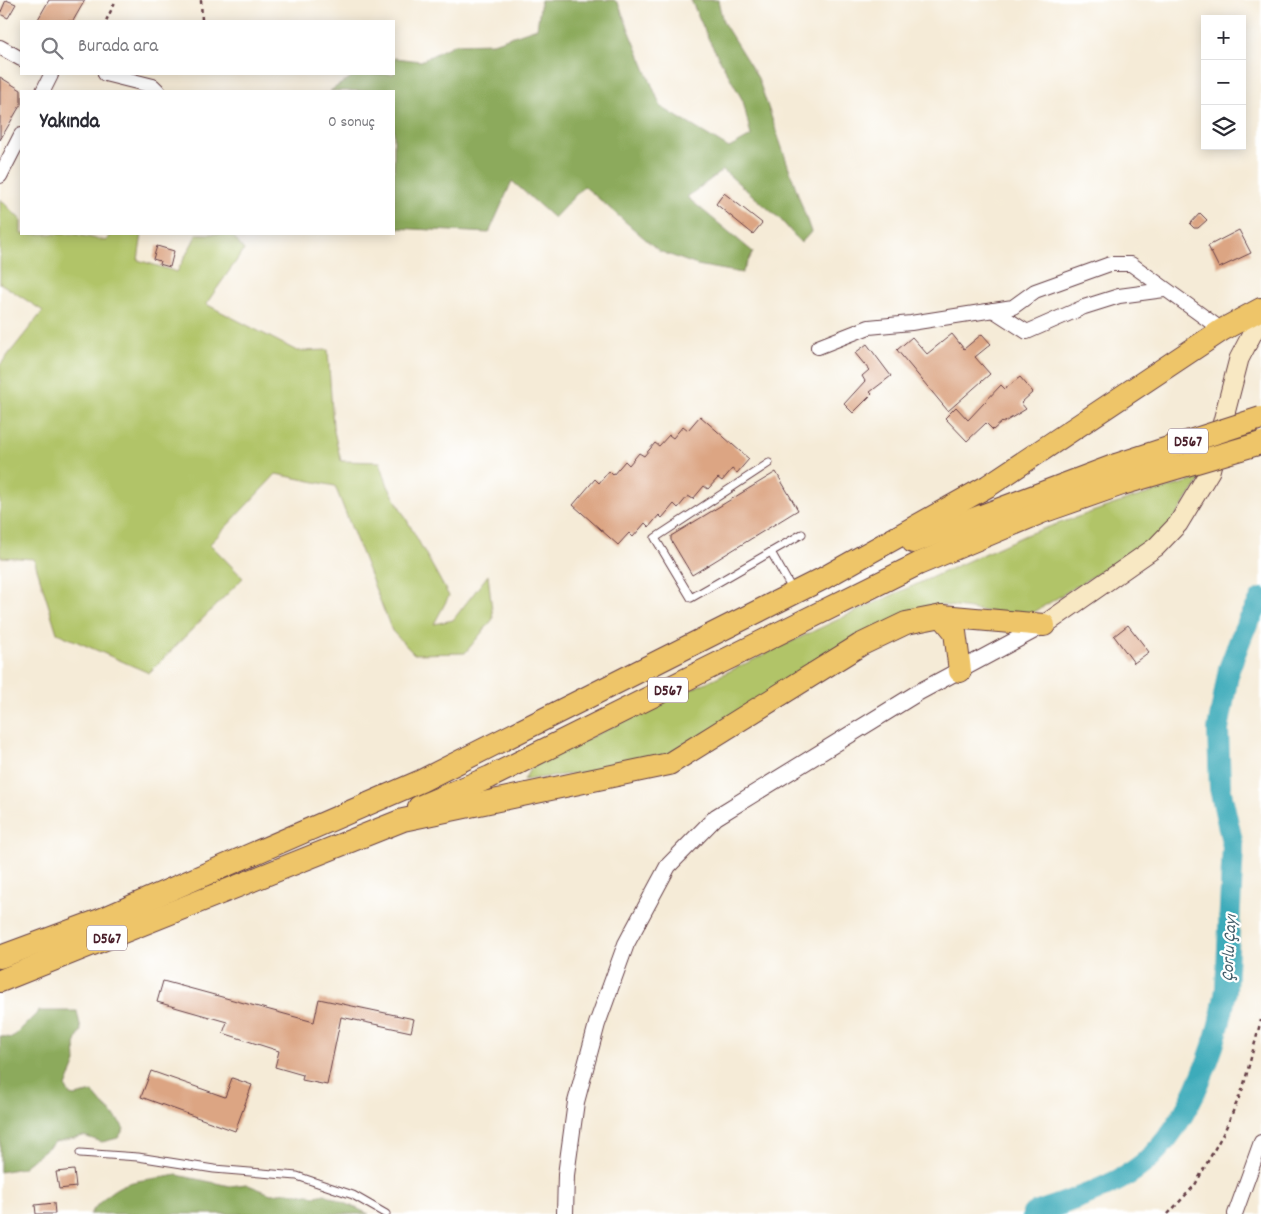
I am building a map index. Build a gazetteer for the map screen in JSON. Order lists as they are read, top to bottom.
{
  "streets": {
    "highway": ["D567"]
  },
  "water": ["Çorlu Çayı"],
  "page": {
    "map_buttons": ["+", "−"],
    "search": "Burada ara",
    "heading": ["Yakında", "0 sonuç"]
  }
}
